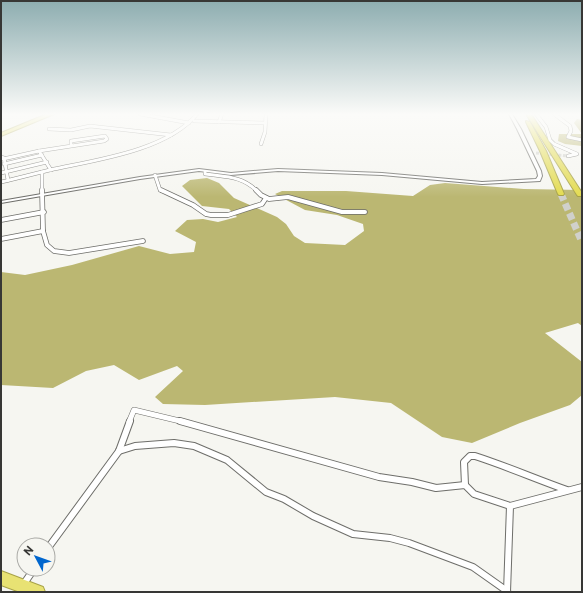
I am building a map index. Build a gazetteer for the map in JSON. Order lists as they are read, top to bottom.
{
  "north": "top left"
}
